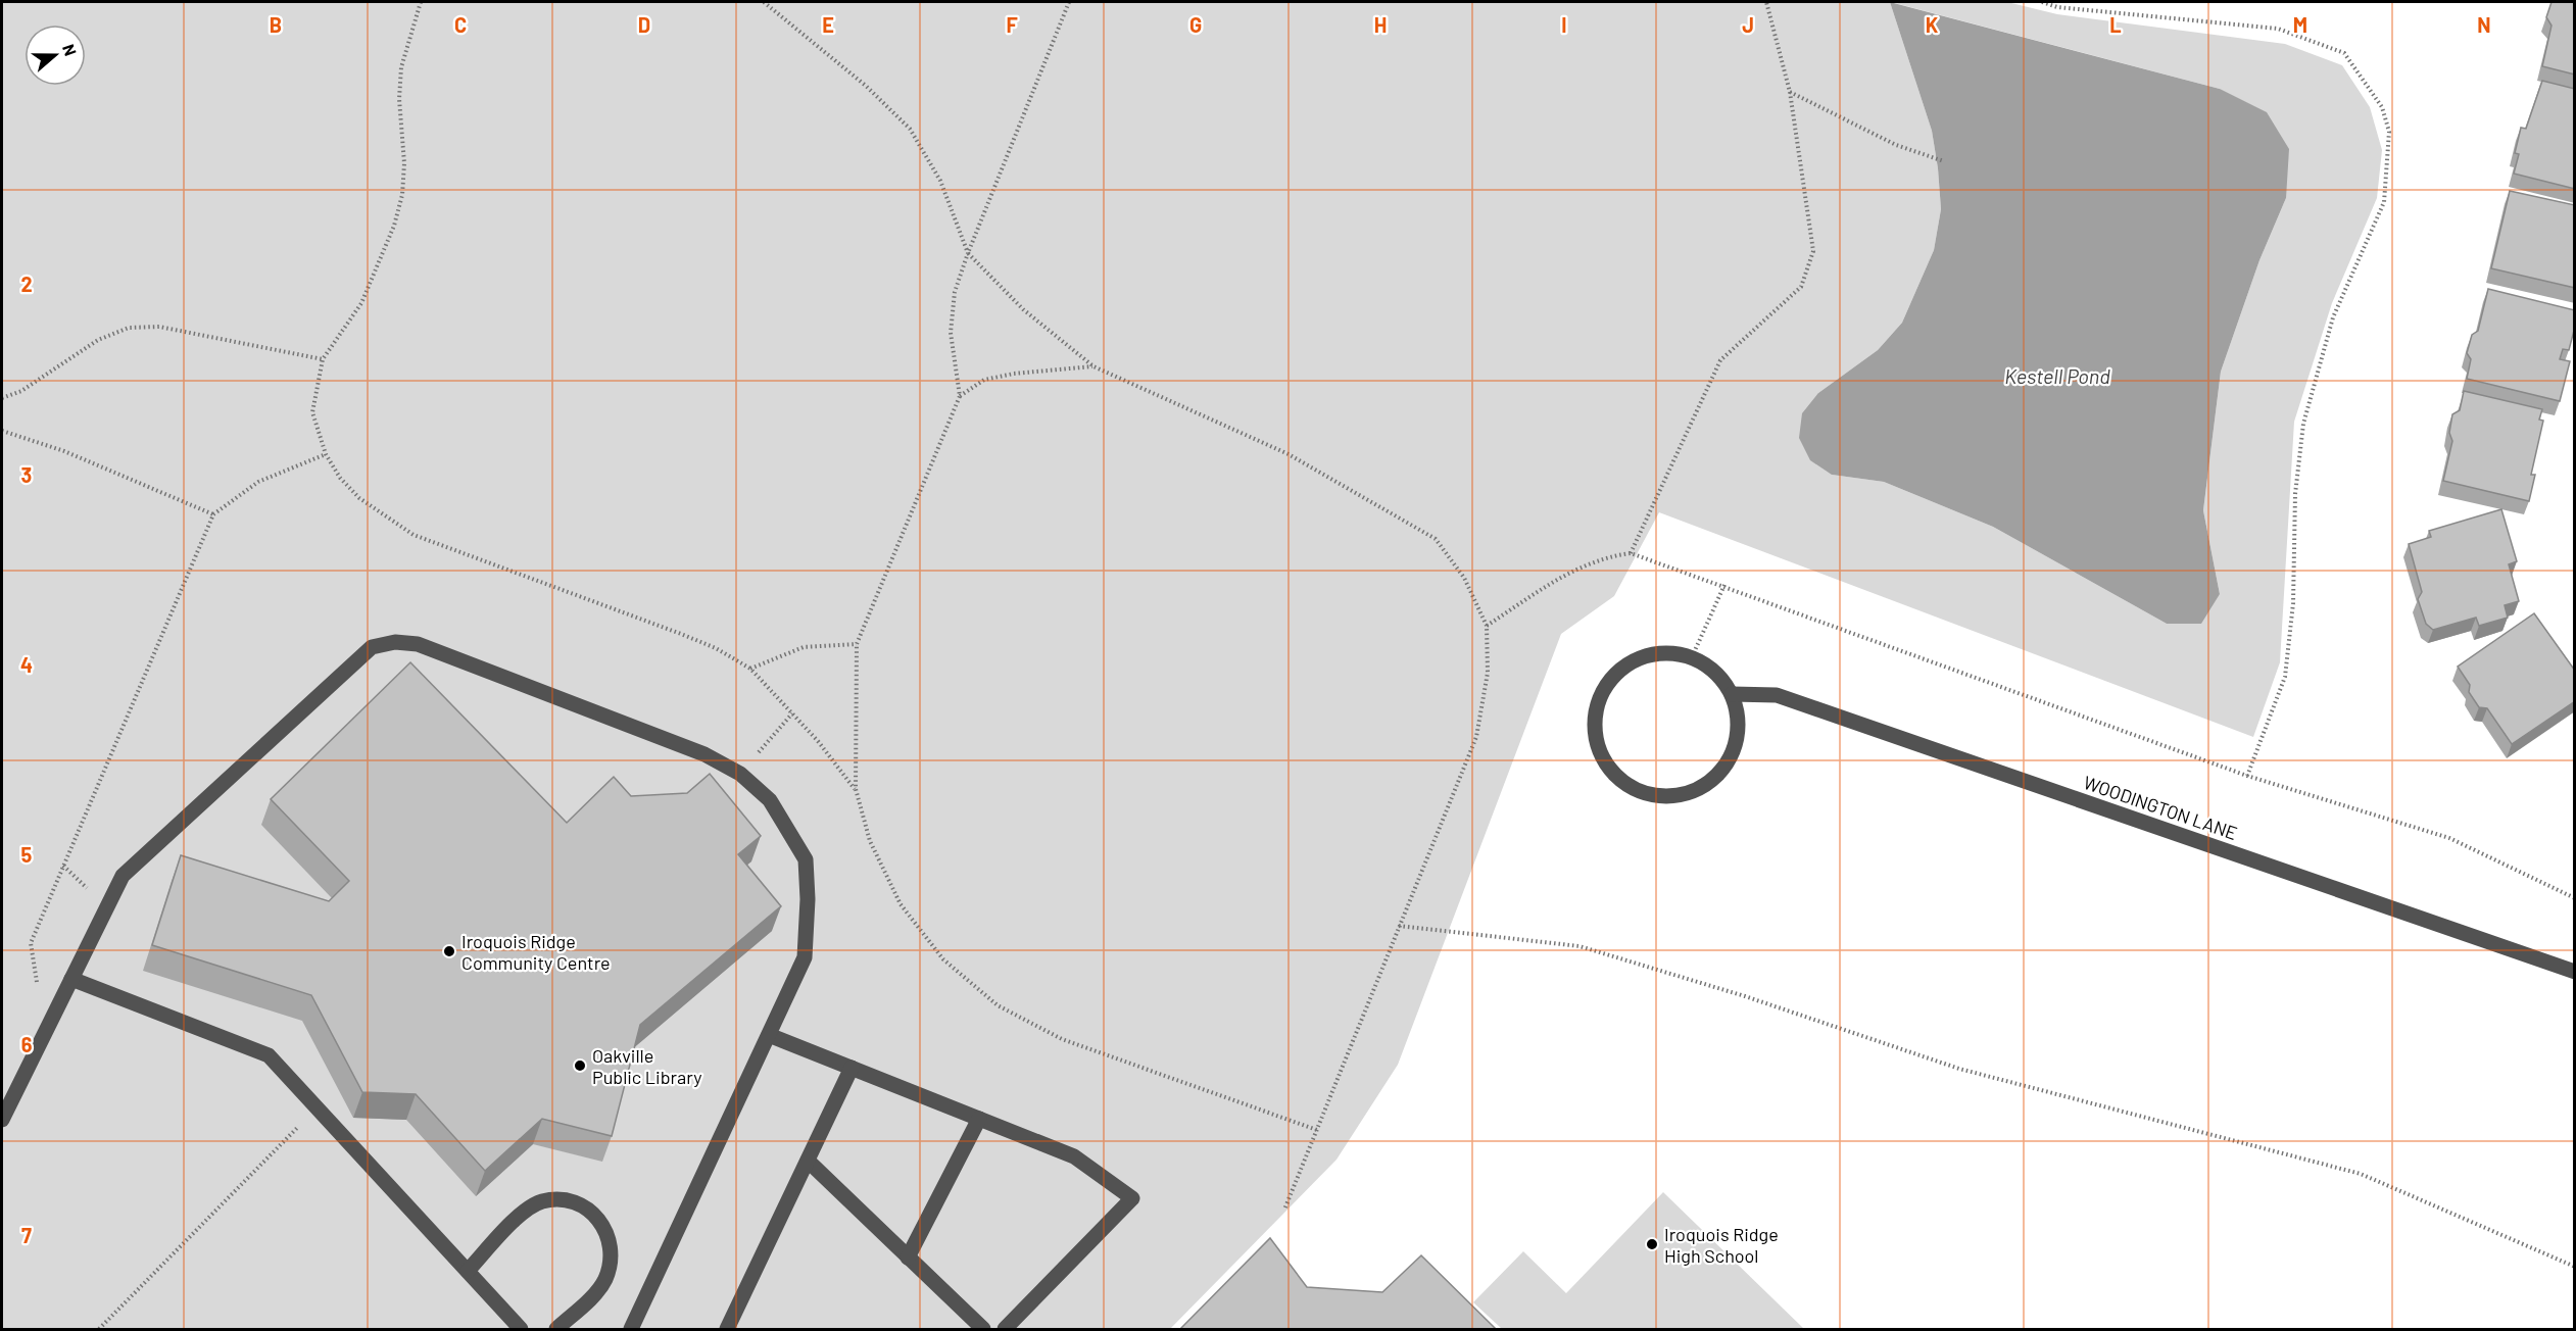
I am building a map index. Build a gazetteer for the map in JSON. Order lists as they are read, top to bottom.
{
  "streets": {
    "street": ["WOODINGTON LANE"]
  },
  "water": ["Kestell Pond"],
  "places": ["Iroquois Ridge Community Centre", "Oakville Public Library", "Iroquois Ridge High School"],
  "north": "right",
  "grid": {
    "columns": [
      "B",
      "C",
      "D",
      "E",
      "F",
      "G",
      "H",
      "I",
      "J",
      "K",
      "L",
      "M",
      "N"
    ],
    "rows": [
      "2",
      "3",
      "4",
      "5",
      "6",
      "7"
    ]
  }
}
